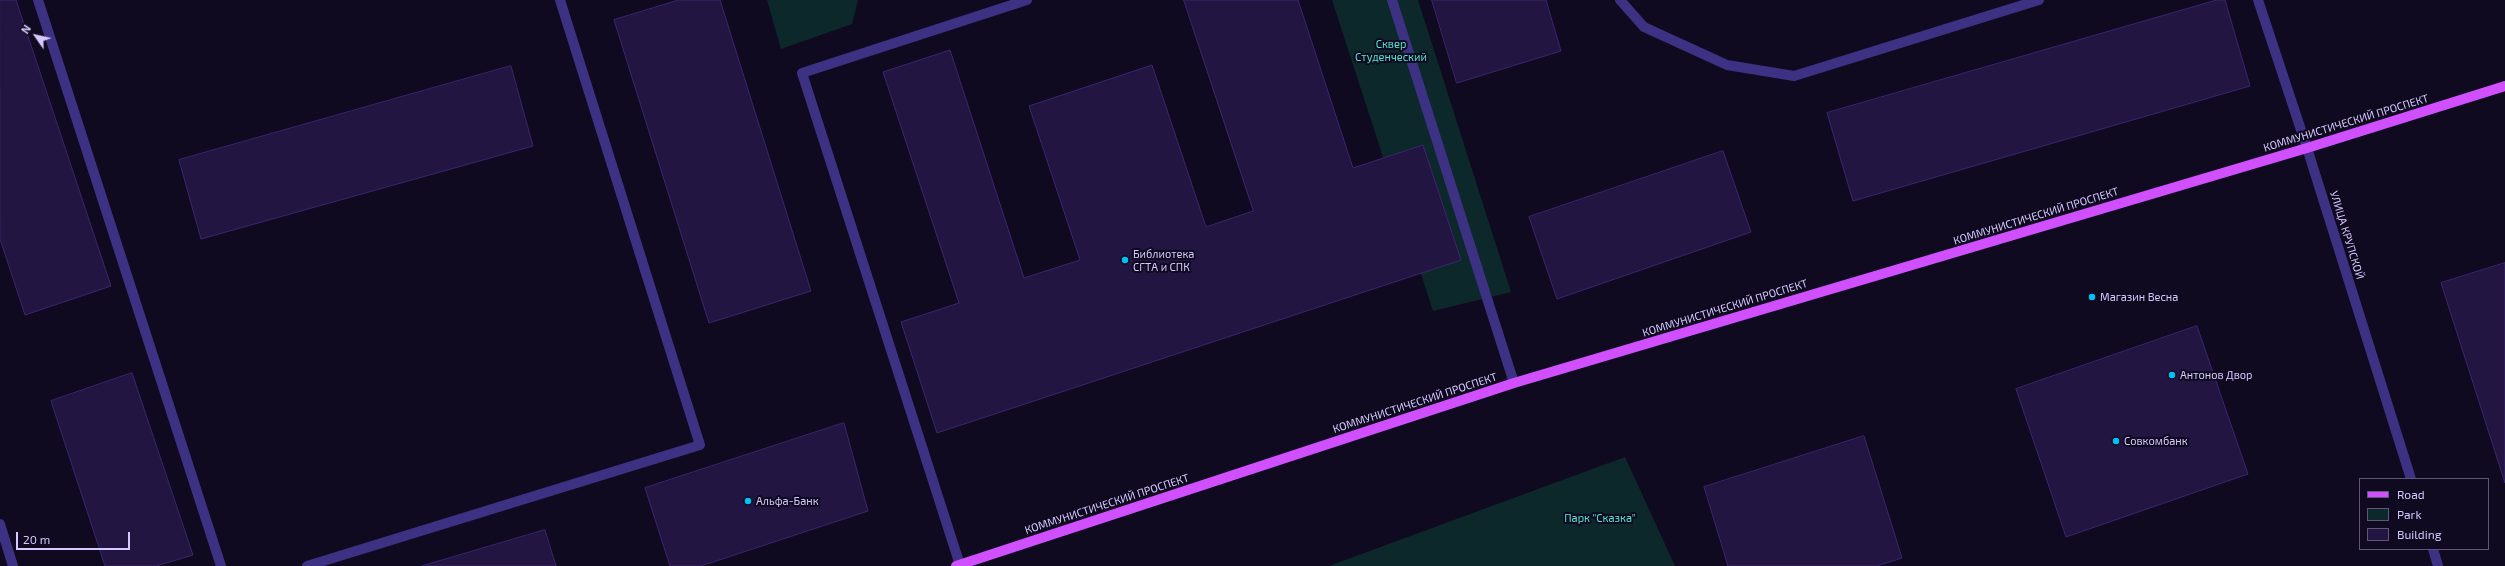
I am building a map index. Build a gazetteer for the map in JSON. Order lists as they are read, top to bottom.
{
  "streets": {
    "main road": ["КОММУНИСТИЧЕСКИЙ ПРОСПЕКТ"],
    "street": ["УЛИЦА КРУПСКОЙ"]
  },
  "crossings": [
    ["КОММУНИСТИЧЕСКИЙ ПРОСПЕКТ", "УЛИЦА КРУПСКОЙ"]
  ],
  "parks": ["Сквер Студенческий", "Парк \"Сказка\""],
  "places": [
    "Библиотека СГТА и СПК",
    "Магазин Весна",
    "Антонов Двор",
    "Совкомбанк",
    "Альфа-Банк"
  ],
  "legend": ["Road", "Park", "Building"],
  "scale_bar": "20 m",
  "north": "top left"
}
